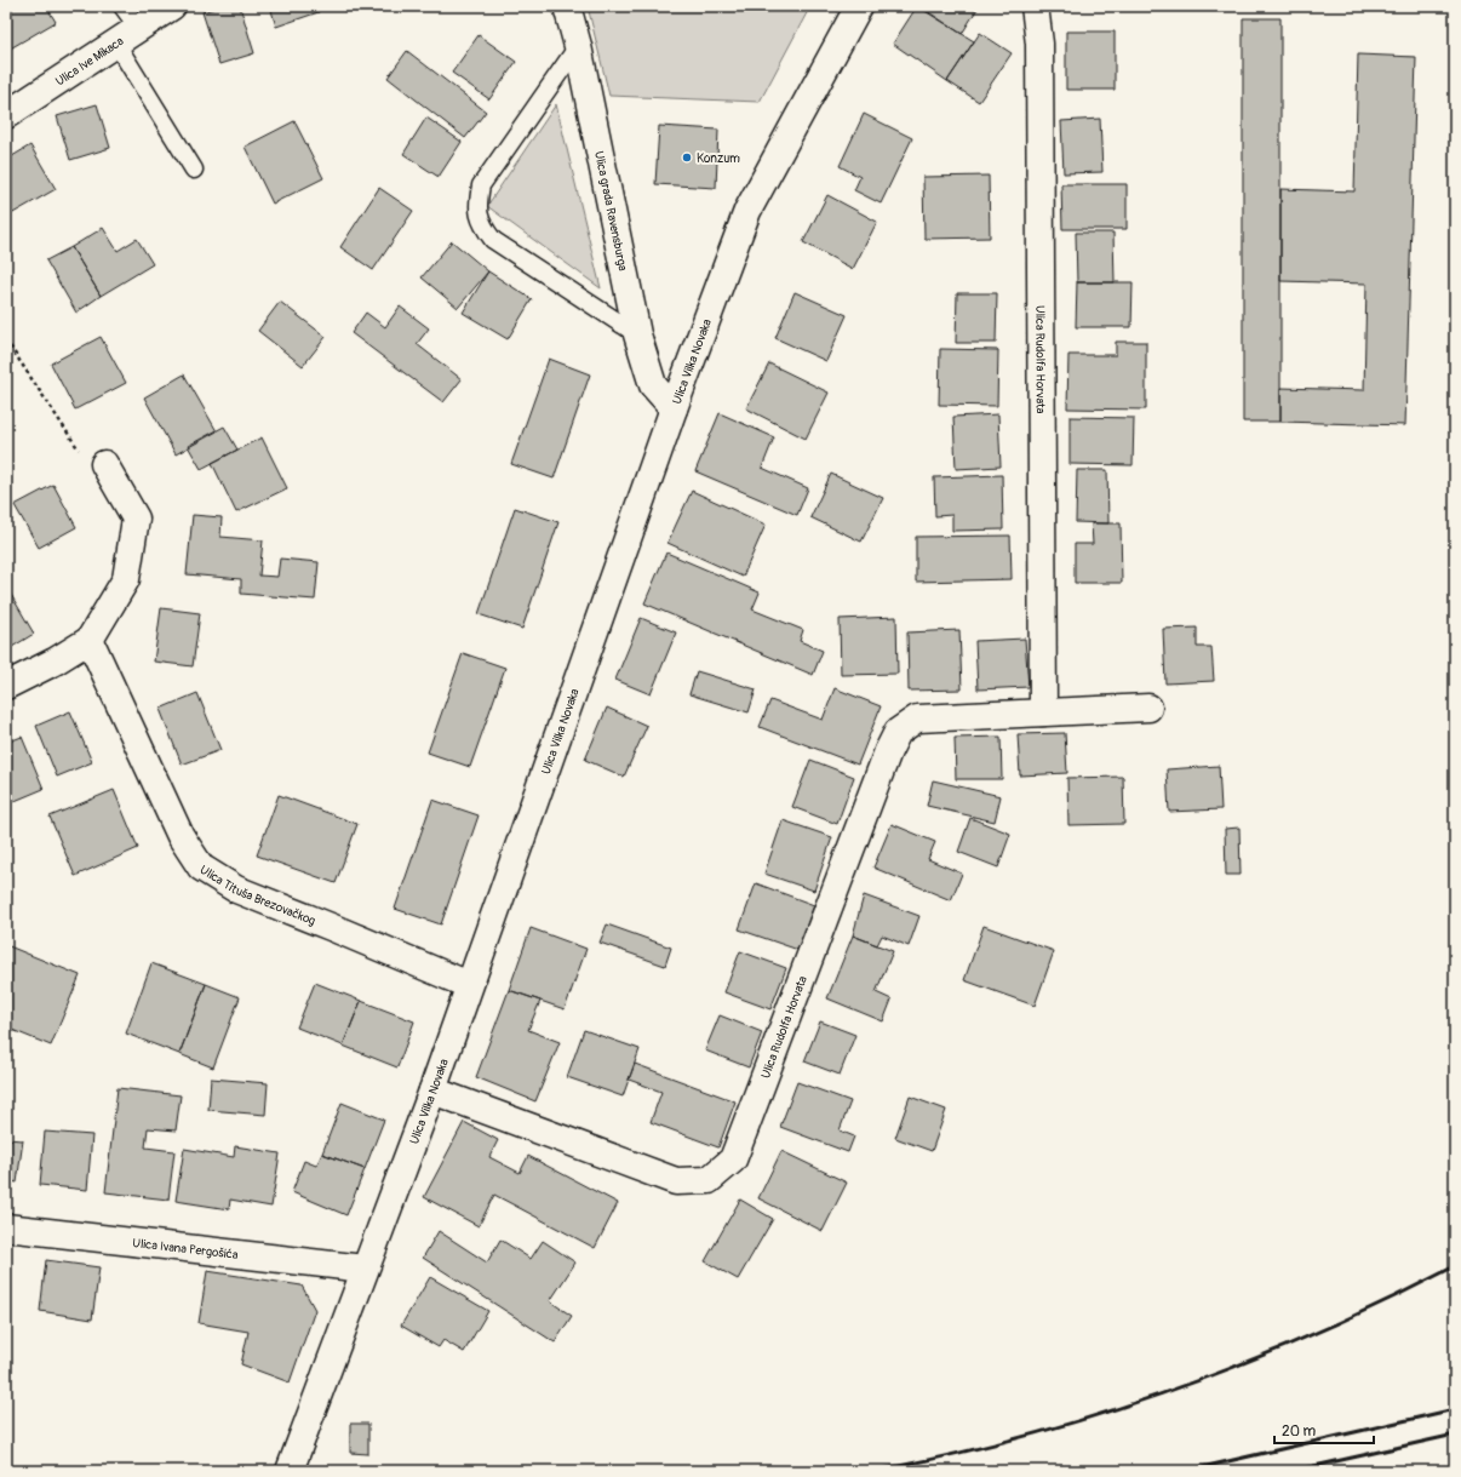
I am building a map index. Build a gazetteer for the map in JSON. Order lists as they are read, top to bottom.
{
  "streets": {
    "street": [
      "Ulica Ive Mikaca",
      "Ulica grada Ravensburga",
      "Ulica Rudolfa Horvata",
      "Ulica Vilka Novaka",
      "Ulica Tituša Brezovačkog",
      "Ulica Ivana Pergošića"
    ]
  },
  "crossings": [
    ["Ulica grada Ravensburga", "Ulica Vilka Novaka"],
    ["Ulica Rudolfa Horvata", "Ulica Vilka Novaka"],
    ["Ulica Vilka Novaka", "Ulica Tituša Brezovačkog"],
    ["Ulica Vilka Novaka", "Ulica Ivana Pergošića"]
  ],
  "places": ["Konzum"],
  "scale_bar": "20 m"
}
